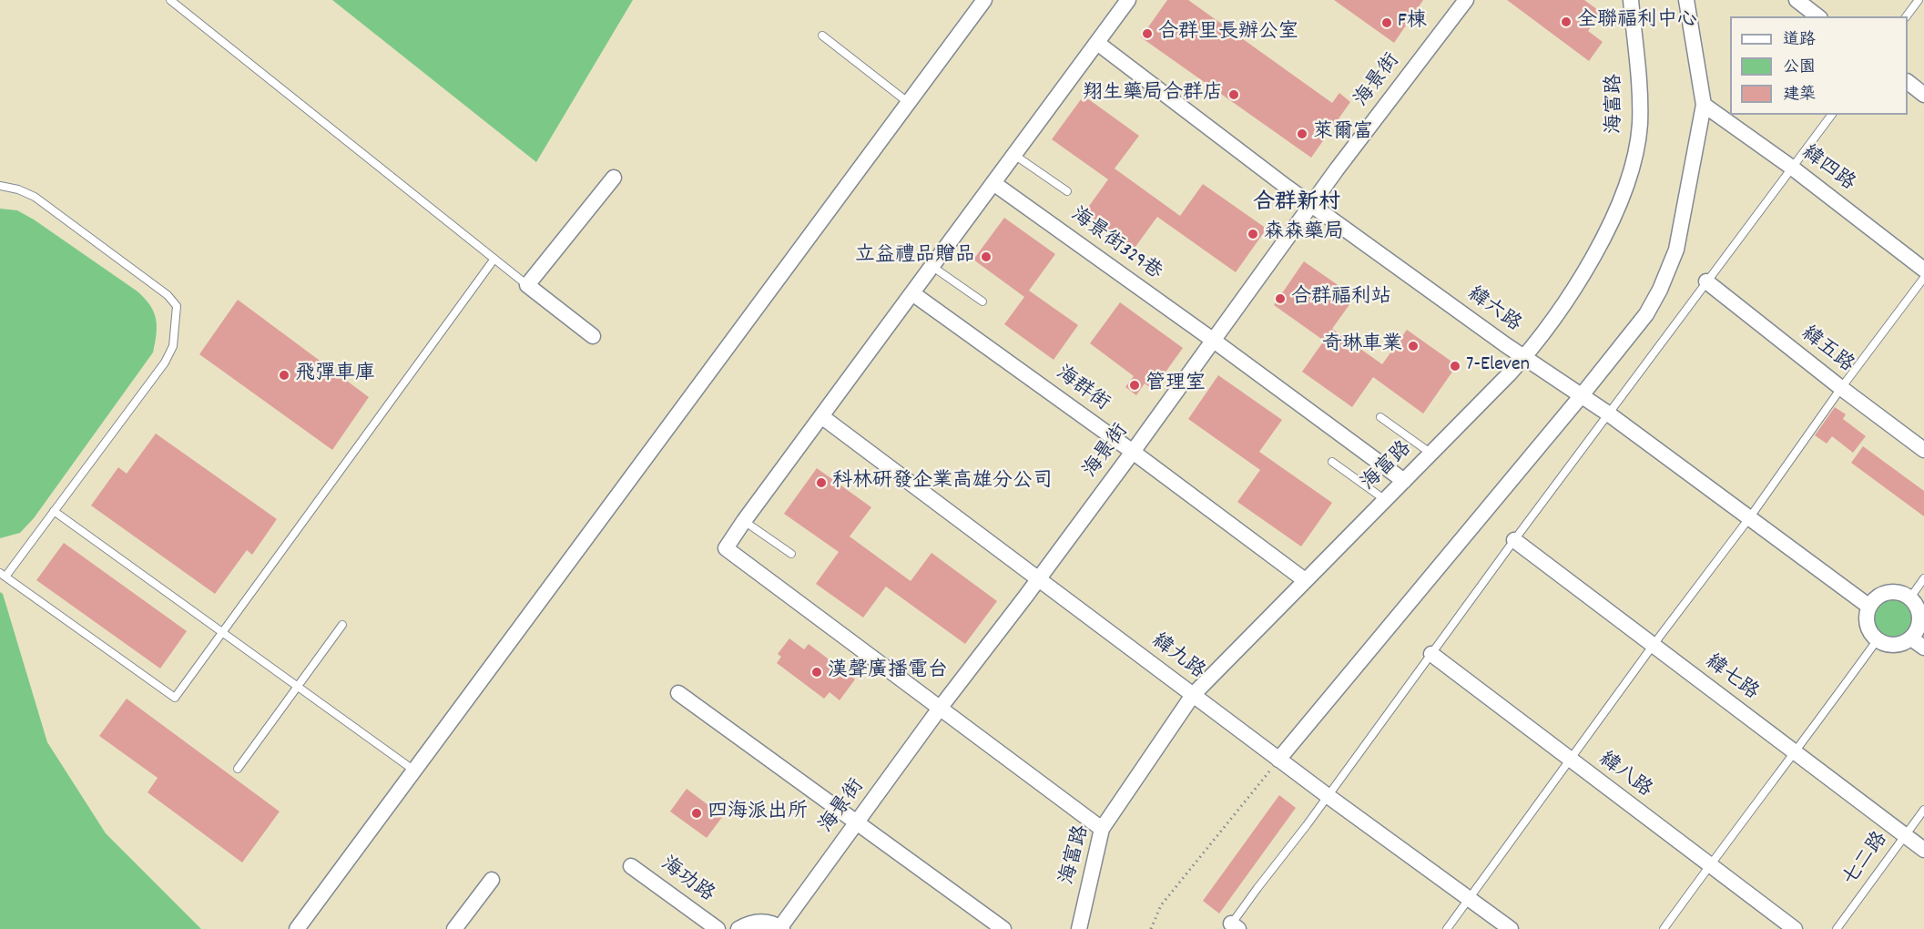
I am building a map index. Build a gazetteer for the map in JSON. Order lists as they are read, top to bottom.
{
  "streets": {
    "street": [
      "海景街",
      "海富路",
      "緯四路",
      "海景街329巷",
      "緯六路",
      "緯五路",
      "海群街",
      "緯九路",
      "緯七路",
      "緯八路",
      "海功路"
    ],
    "lane": ["七二路"]
  },
  "crossings": [
    ["海景街", "海景街329巷"],
    ["海景街", "緯六路"],
    ["海景街", "海群街"],
    ["海景街", "緯九路"],
    ["海富路", "海景街329巷"],
    ["海富路", "緯六路"],
    ["海富路", "海群街"],
    ["海富路", "緯九路"],
    ["緯七路", "七二路"]
  ],
  "districts": ["合群新村"],
  "places": [
    "全聯福利中心",
    "F棟",
    "合群里長辦公室",
    "翔生藥局合群店",
    "萊爾富",
    "森森藥局",
    "立益禮品贈品",
    "合群福利站",
    "奇琳車業",
    "7-Eleven",
    "飛彈車庫",
    "管理室",
    "科林研發企業高雄分公司",
    "漢聲廣播電台",
    "四海派出所"
  ],
  "legend": ["道路", "公園", "建築"]
}
